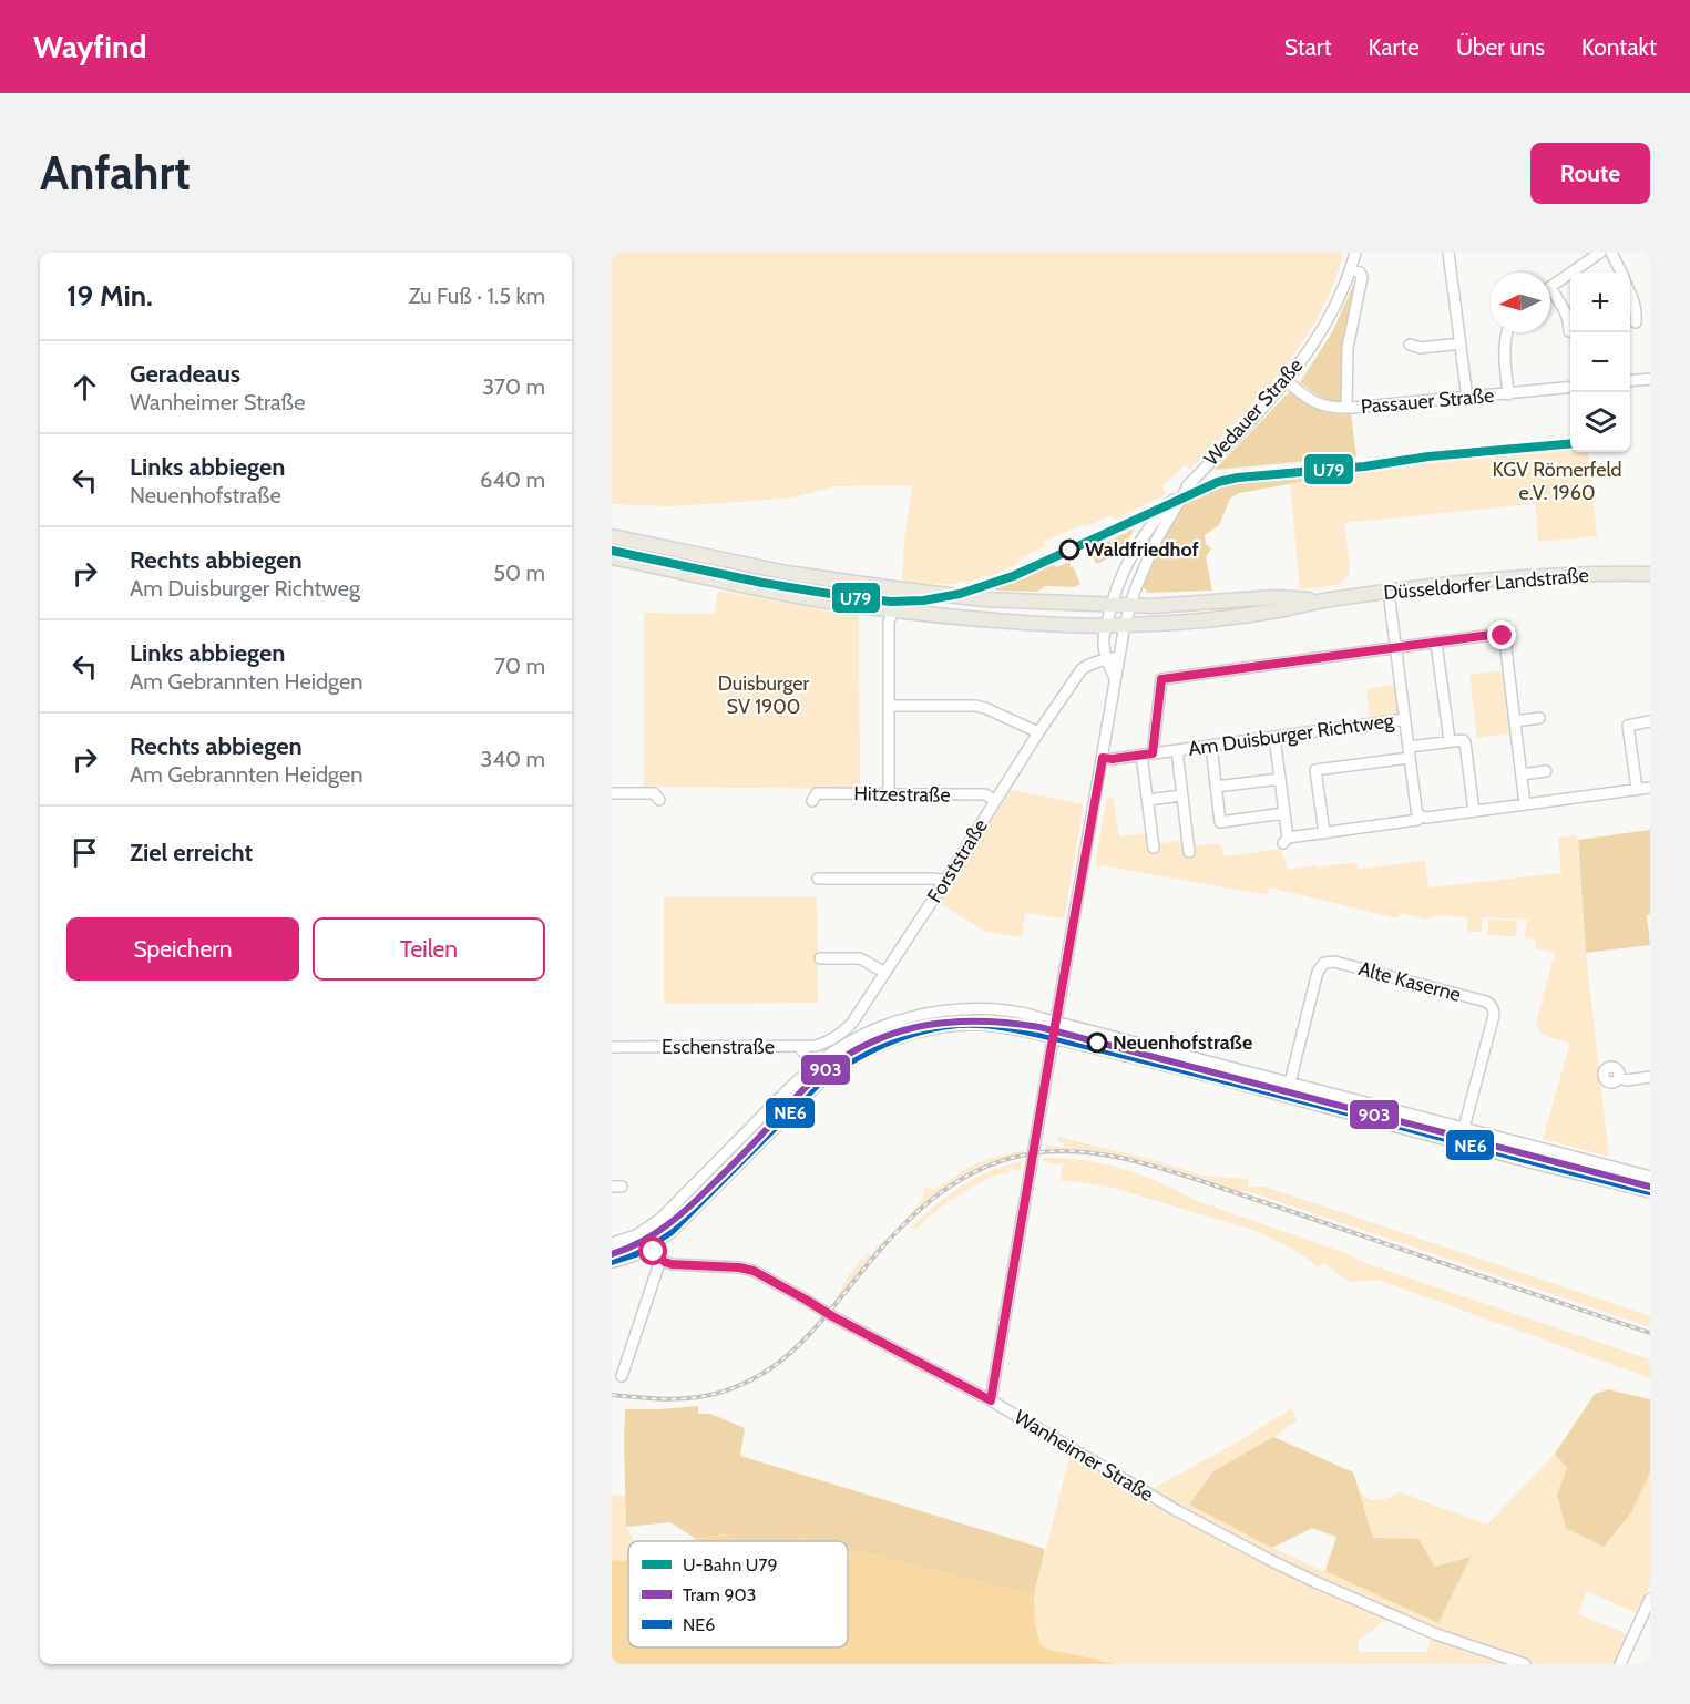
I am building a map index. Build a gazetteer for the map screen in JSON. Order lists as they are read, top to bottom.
{
  "streets": {
    "main road": ["Düsseldorfer Landstraße"],
    "street": [
      "Passauer Straße",
      "Wedauer Straße",
      "Am Duisburger Richtweg",
      "Hitzestraße",
      "Forststraße",
      "Alte Kaserne",
      "Eschenstraße",
      "Wanheimer Straße"
    ]
  },
  "crossings": [
    ["Passauer Straße", "Wedauer Straße"],
    ["Wedauer Straße", "Düsseldorfer Landstraße"],
    ["Hitzestraße", "Forststraße"],
    ["Forststraße", "Eschenstraße"]
  ],
  "parks": ["KGV Römerfeld e.V. 1960", "Duisburger SV 1900"],
  "places": ["Waldfriedhof", "Neuenhofstraße"],
  "lines": ["metro line U79", "tram line 903", "transit line NE6"],
  "legend": ["U-Bahn U79", "Tram 903", "NE6"],
  "north": "left",
  "page": {
    "header": "Wayfind",
    "nav": [
      "Start",
      "Karte",
      "Über uns",
      "Kontakt"
    ],
    "buttons": [
      "Route",
      ["Speichern", "Teilen"]
    ],
    "title": "Anfahrt",
    "heading": ["19 Min.", "Zu Fuß · 1.5 km"],
    "map_buttons": ["+", "−"],
    "list": [
      ["Geradeaus", "Wanheimer Straße", "370 m"],
      ["Links abbiegen", "Neuenhofstraße", "640 m"],
      ["Rechts abbiegen", "Am Duisburger Richtweg", "50 m"],
      ["Links abbiegen", "Am Gebrannten Heidgen", "70 m"],
      ["Rechts abbiegen", "Am Gebrannten Heidgen", "340 m"],
      "Ziel erreicht"
    ]
  }
}
